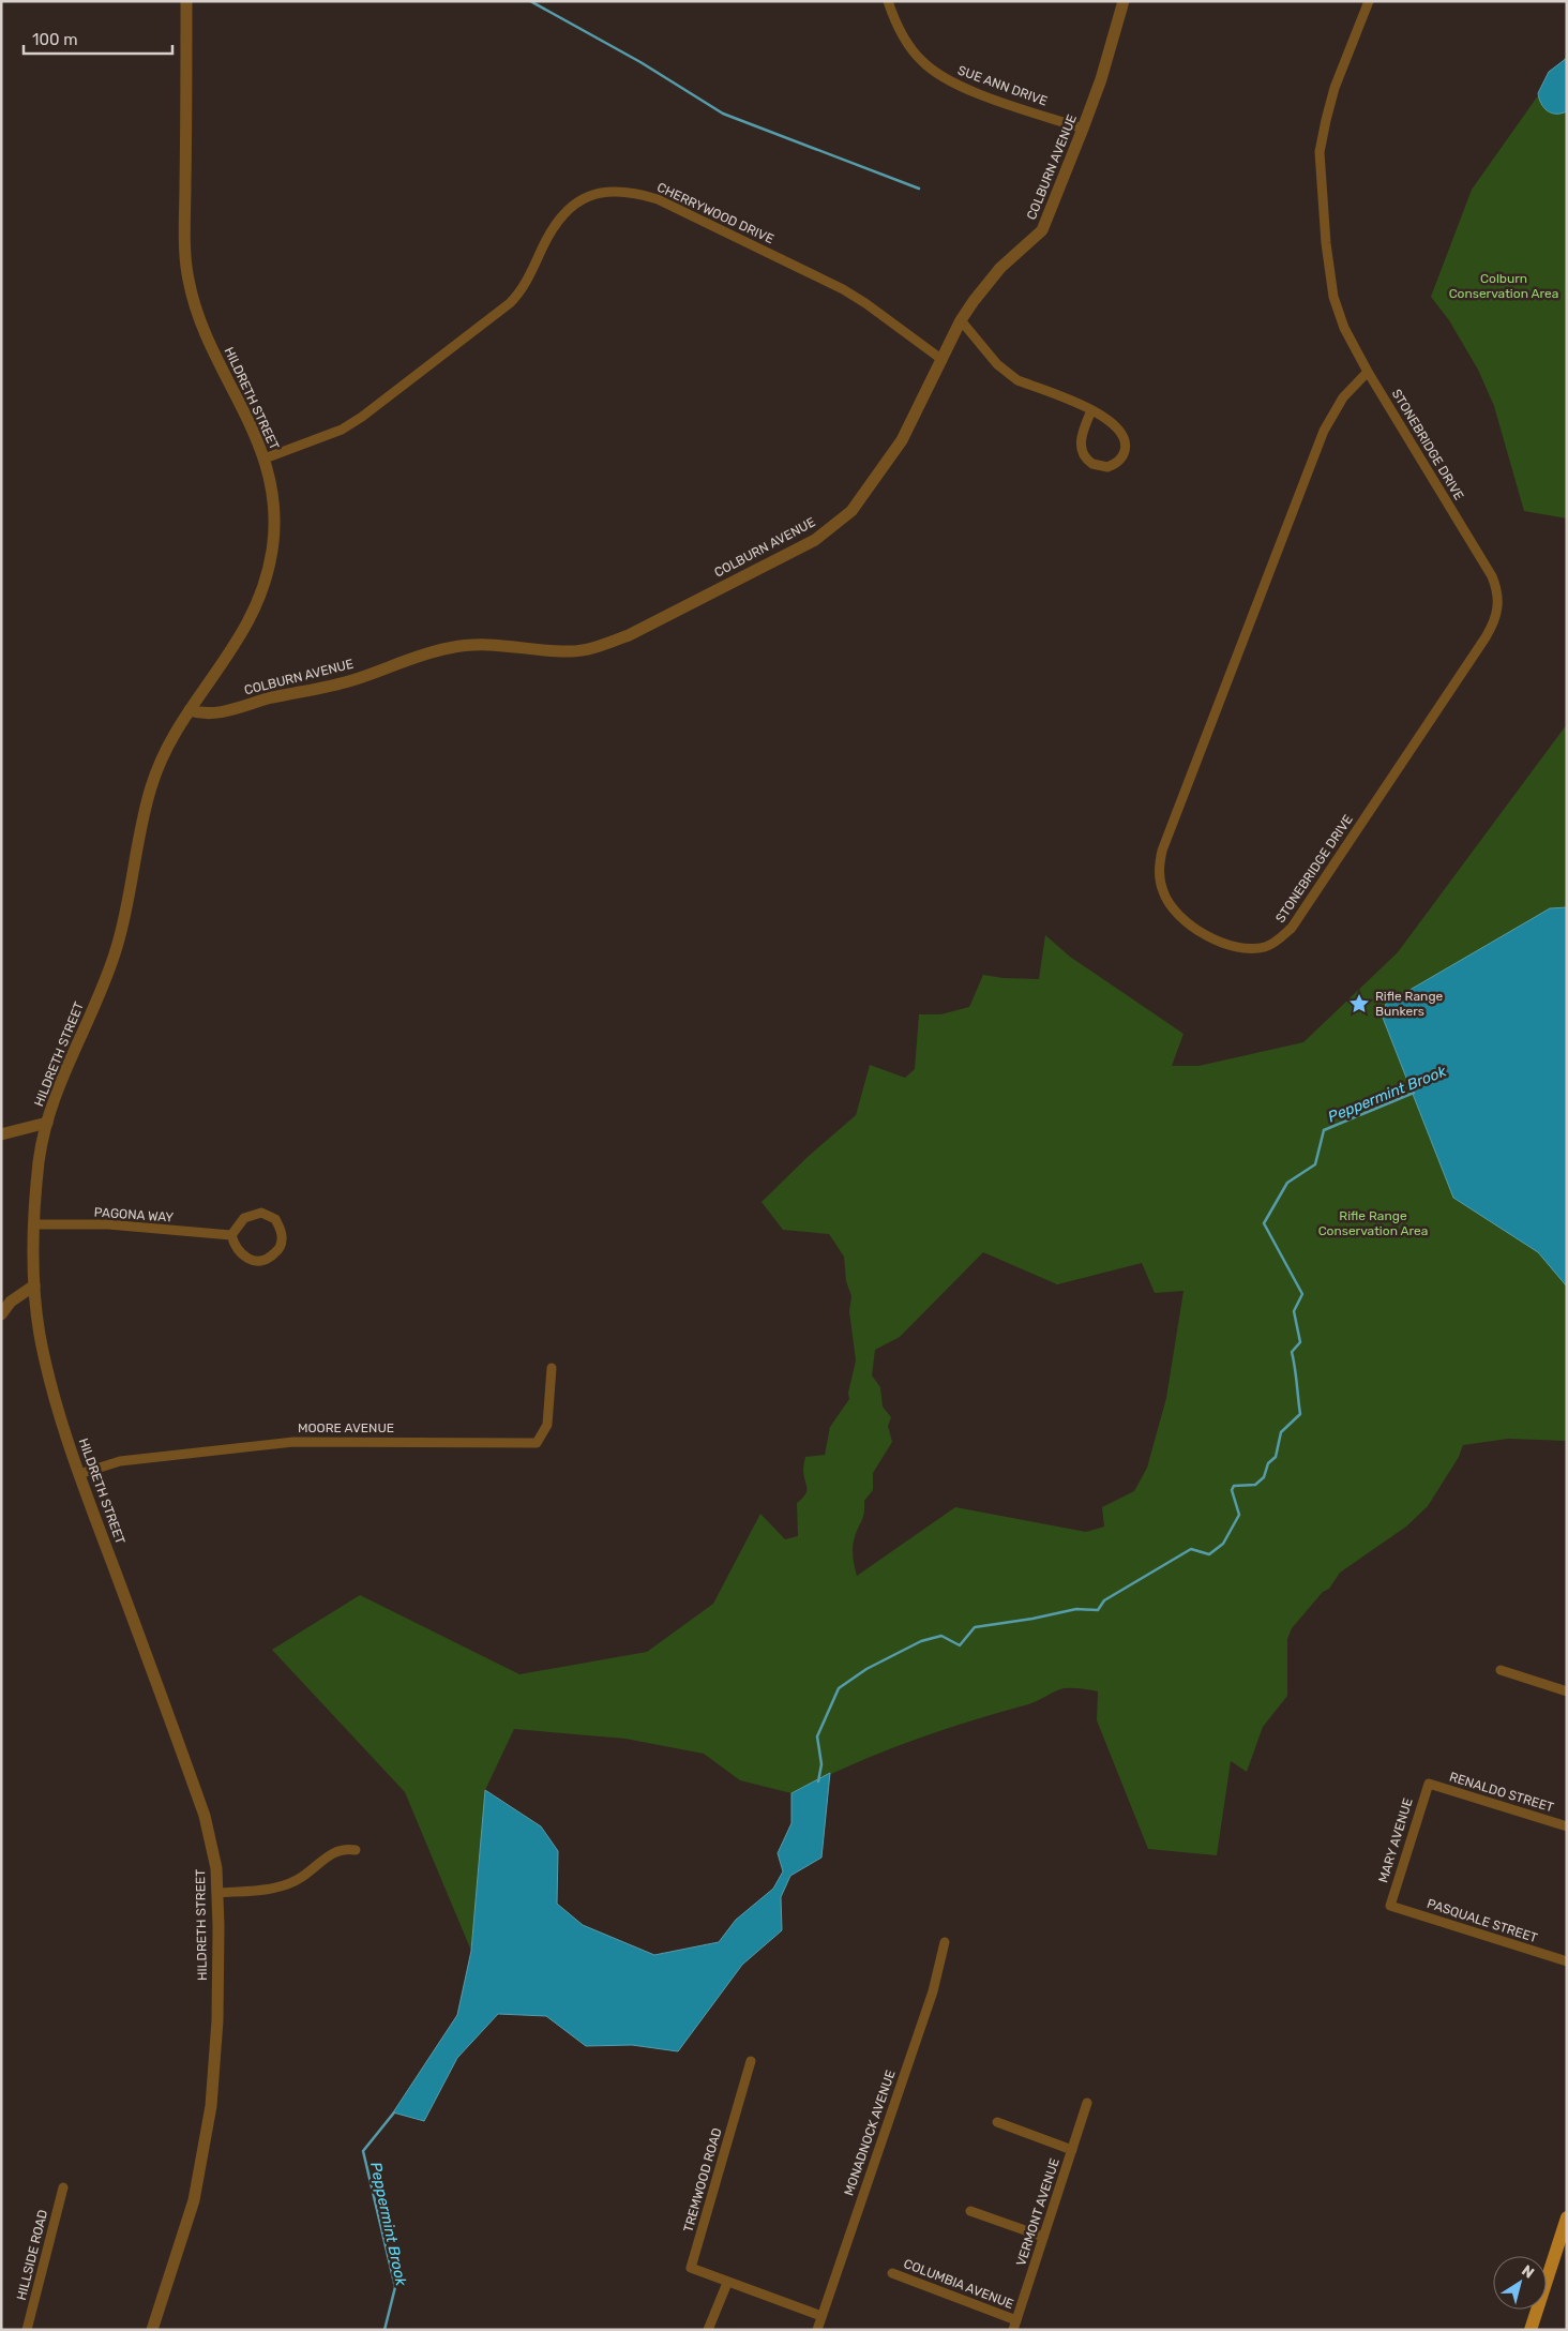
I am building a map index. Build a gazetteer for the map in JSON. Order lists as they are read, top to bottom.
{
  "streets": {
    "street": [
      "SUE ANN DRIVE",
      "COLBURN AVENUE",
      "CHERRYWOOD DRIVE",
      "HILDRETH STREET",
      "STONEBRIDGE DRIVE",
      "PAGONA WAY",
      "MOORE AVENUE",
      "RENALDO STREET",
      "MARY AVENUE",
      "PASQUALE STREET",
      "MONADNOCK AVENUE",
      "TREMWOOD ROAD",
      "VERMONT AVENUE",
      "HILLSIDE ROAD",
      "COLUMBIA AVENUE"
    ]
  },
  "crossings": [
    ["SUE ANN DRIVE", "COLBURN AVENUE"],
    ["COLBURN AVENUE", "CHERRYWOOD DRIVE"],
    ["COLBURN AVENUE", "HILDRETH STREET"],
    ["CHERRYWOOD DRIVE", "HILDRETH STREET"],
    ["HILDRETH STREET", "PAGONA WAY"],
    ["HILDRETH STREET", "MOORE AVENUE"],
    ["RENALDO STREET", "MARY AVENUE"],
    ["MARY AVENUE", "PASQUALE STREET"],
    ["VERMONT AVENUE", "COLUMBIA AVENUE"]
  ],
  "water": ["Peppermint Brook"],
  "parks": ["Colburn Conservation Area", "Rifle Range Conservation Area"],
  "places": {
    "place": ["Rifle Range Bunkers"]
  },
  "scale_bar": "100 m",
  "north": "top right"
}
